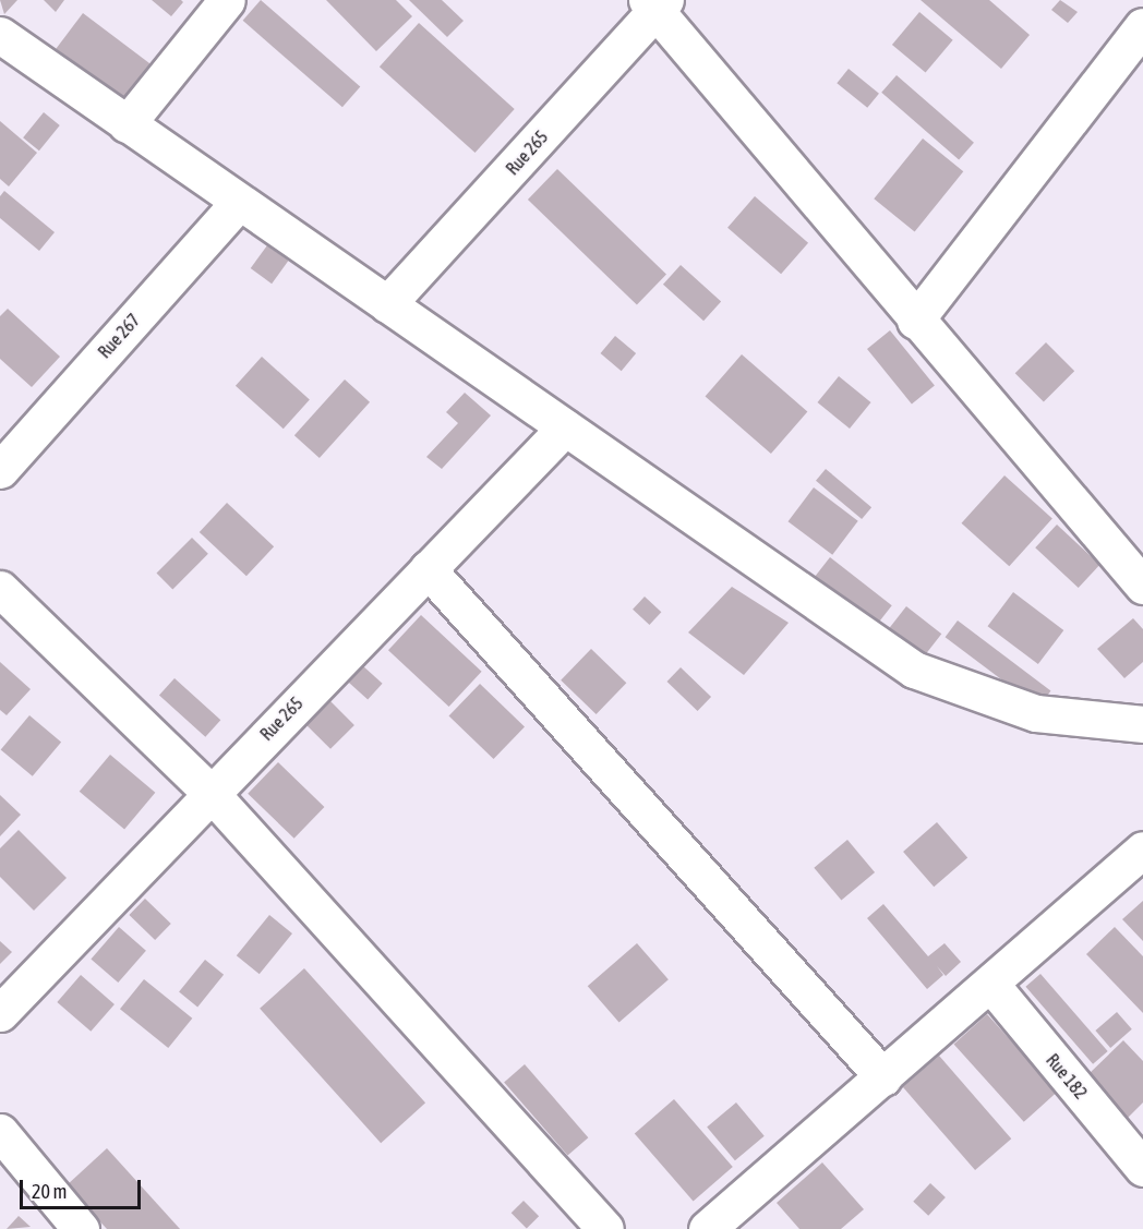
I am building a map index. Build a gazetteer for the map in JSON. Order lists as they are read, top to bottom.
{
  "streets": {
    "street": ["Rue 265", "Rue 267", "Rue 182"]
  },
  "scale_bar": "20 m"
}
